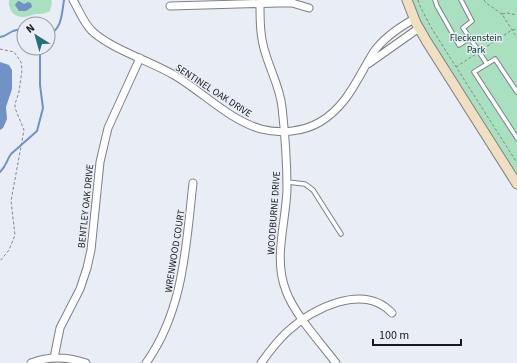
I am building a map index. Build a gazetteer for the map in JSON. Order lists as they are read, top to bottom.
{
  "streets": {
    "street": [
      "SENTINEL OAK DRIVE",
      "BENTLEY OAK DRIVE",
      "WOODBURNE DRIVE",
      "WRENWOOD COURT"
    ]
  },
  "crossings": [
    ["SENTINEL OAK DRIVE", "BENTLEY OAK DRIVE"],
    ["SENTINEL OAK DRIVE", "WOODBURNE DRIVE"]
  ],
  "parks": ["Fleckenstein Park"],
  "scale_bar": "100 m",
  "north": "top left"
}
